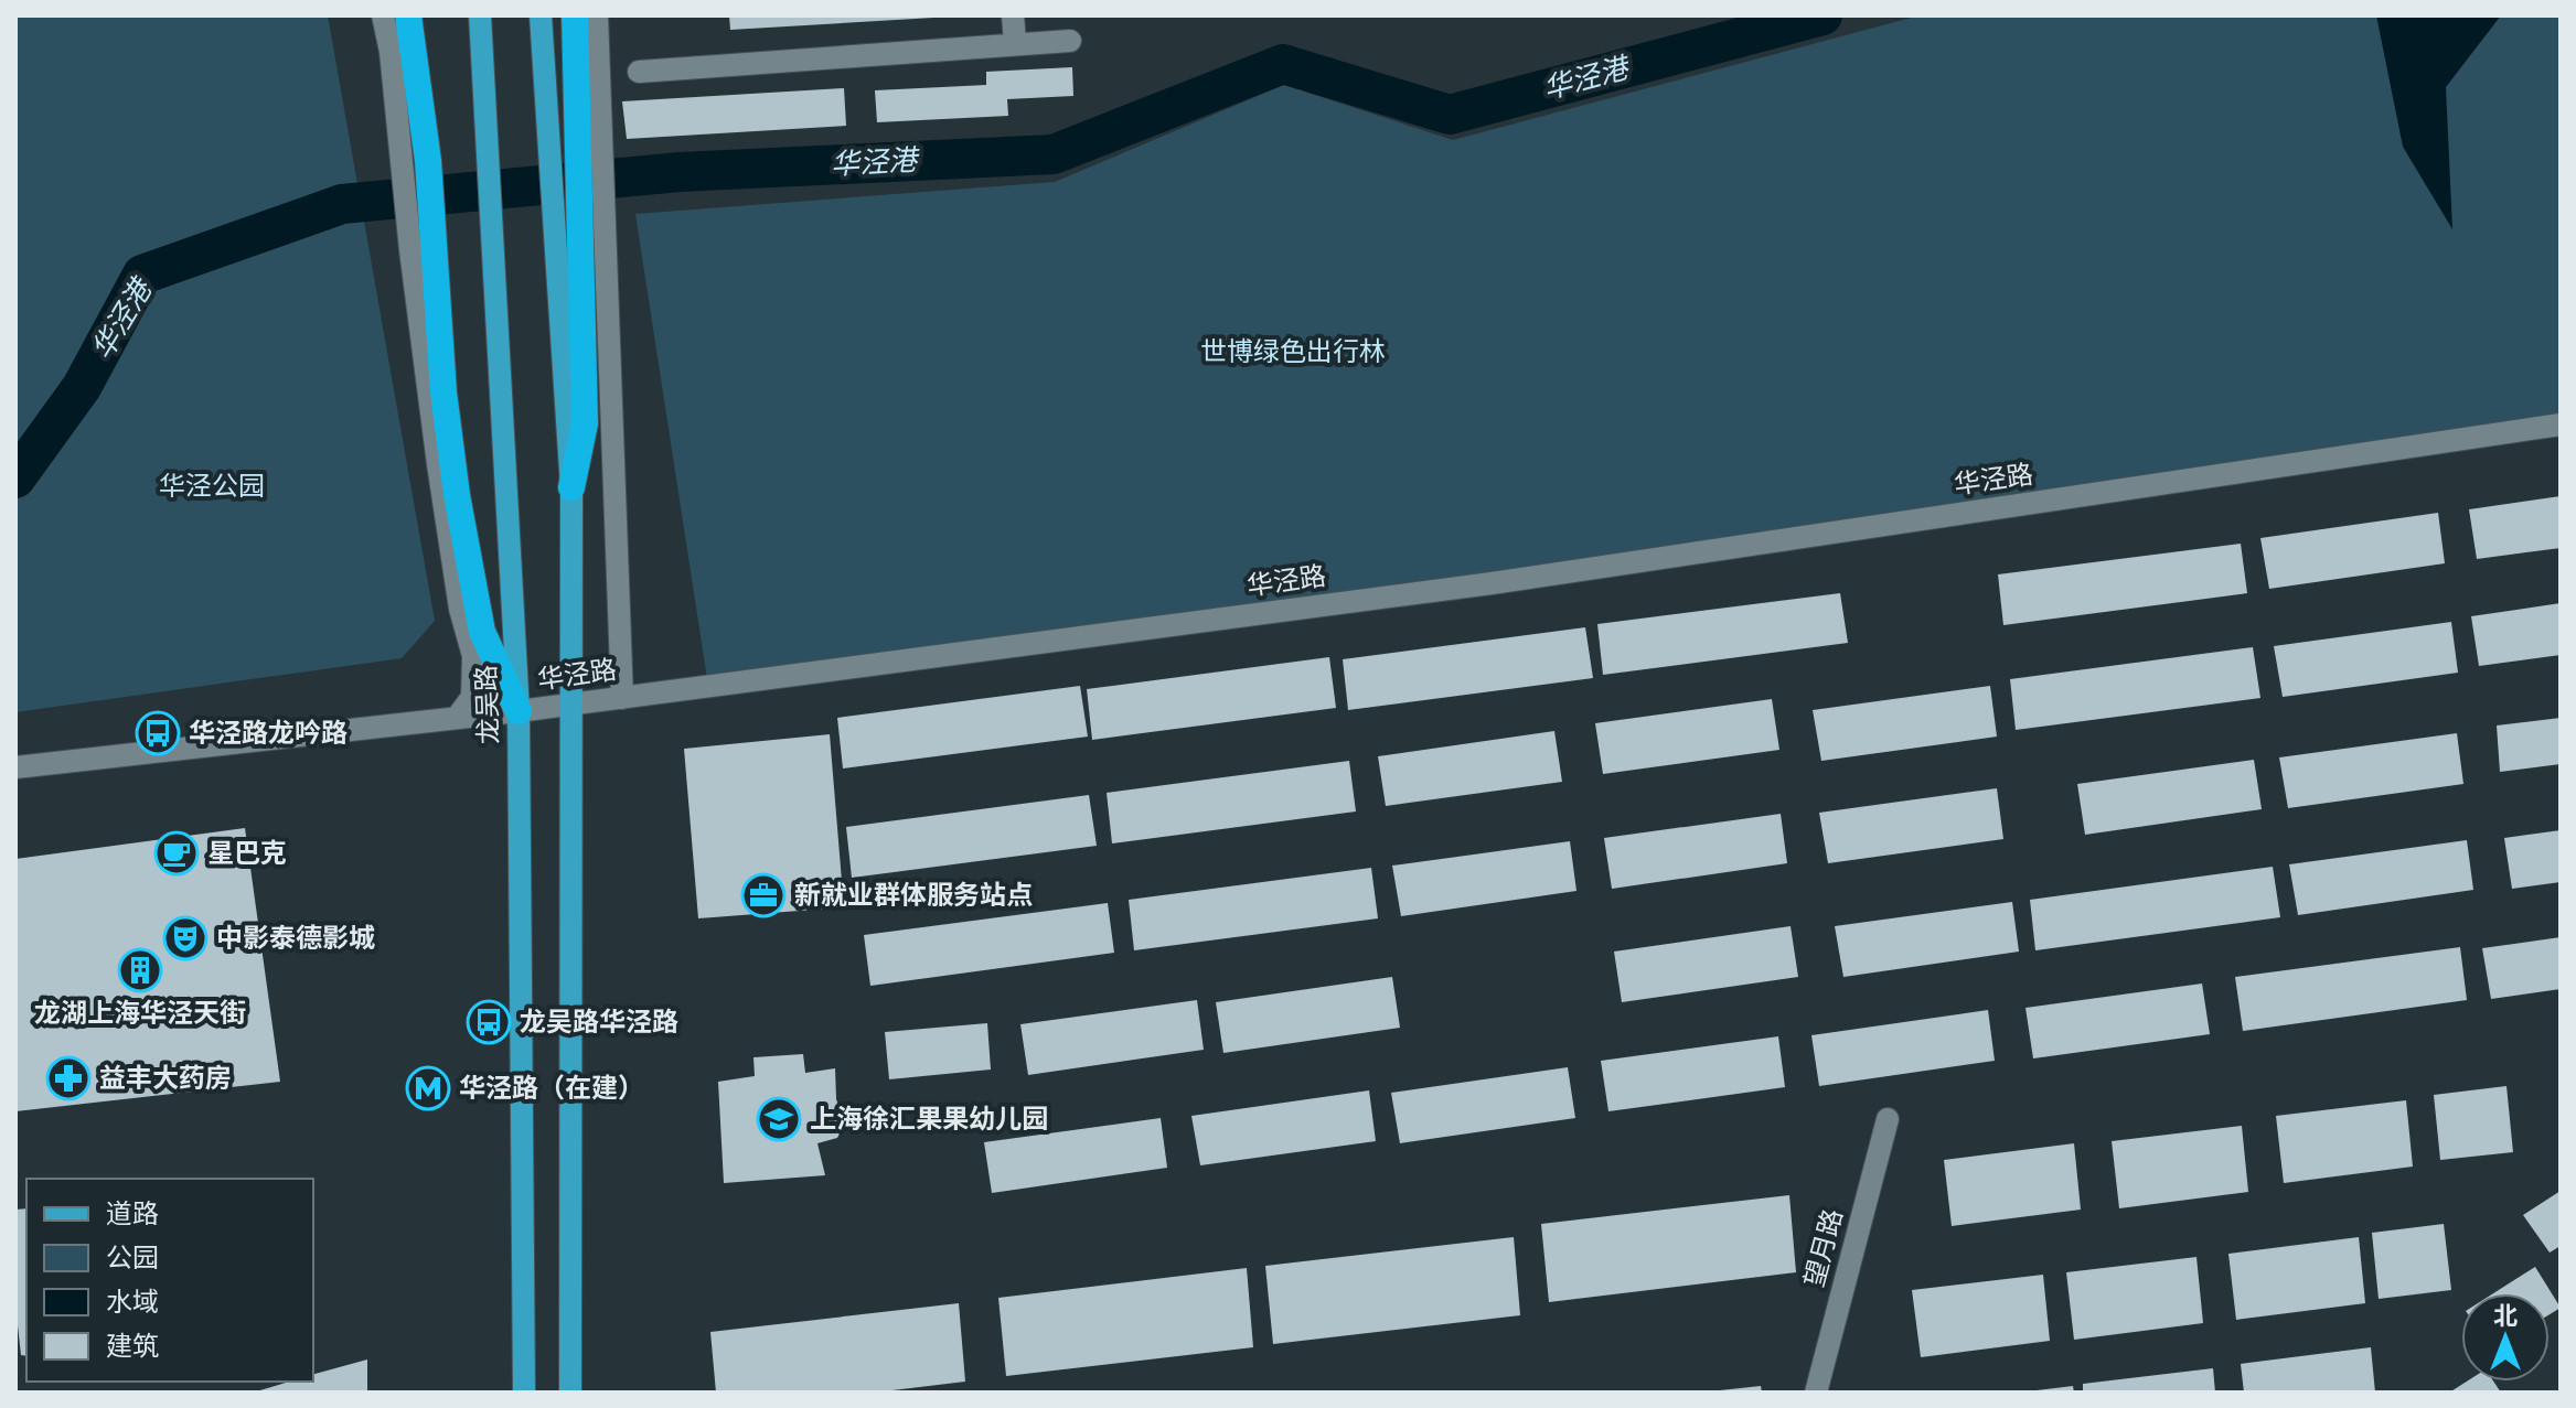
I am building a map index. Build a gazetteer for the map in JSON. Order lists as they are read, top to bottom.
{
  "streets": {
    "main road": ["龙吴路"],
    "street": ["华泾路", "望月路"]
  },
  "crossings": [
    ["华泾路", "龙吴路"]
  ],
  "water": ["华泾港"],
  "parks": ["世博绿色出行林", "华泾公园"],
  "places": {
    "bus stop": ["华泾路龙吟路", "龙吴路华泾路"],
    "cafe": ["星巴克"],
    "office": ["新就业群体服务站点"],
    "theatre": ["中影泰德影城"],
    "building": ["龙湖上海华泾天街"],
    "pharmacy": ["益丰大药房"],
    "metro station": ["华泾路（在建）"],
    "school or university": ["上海徐汇果果幼儿园"]
  },
  "legend": [
    "道路",
    "公园",
    "水域",
    "建筑"
  ],
  "north": "top"
}
